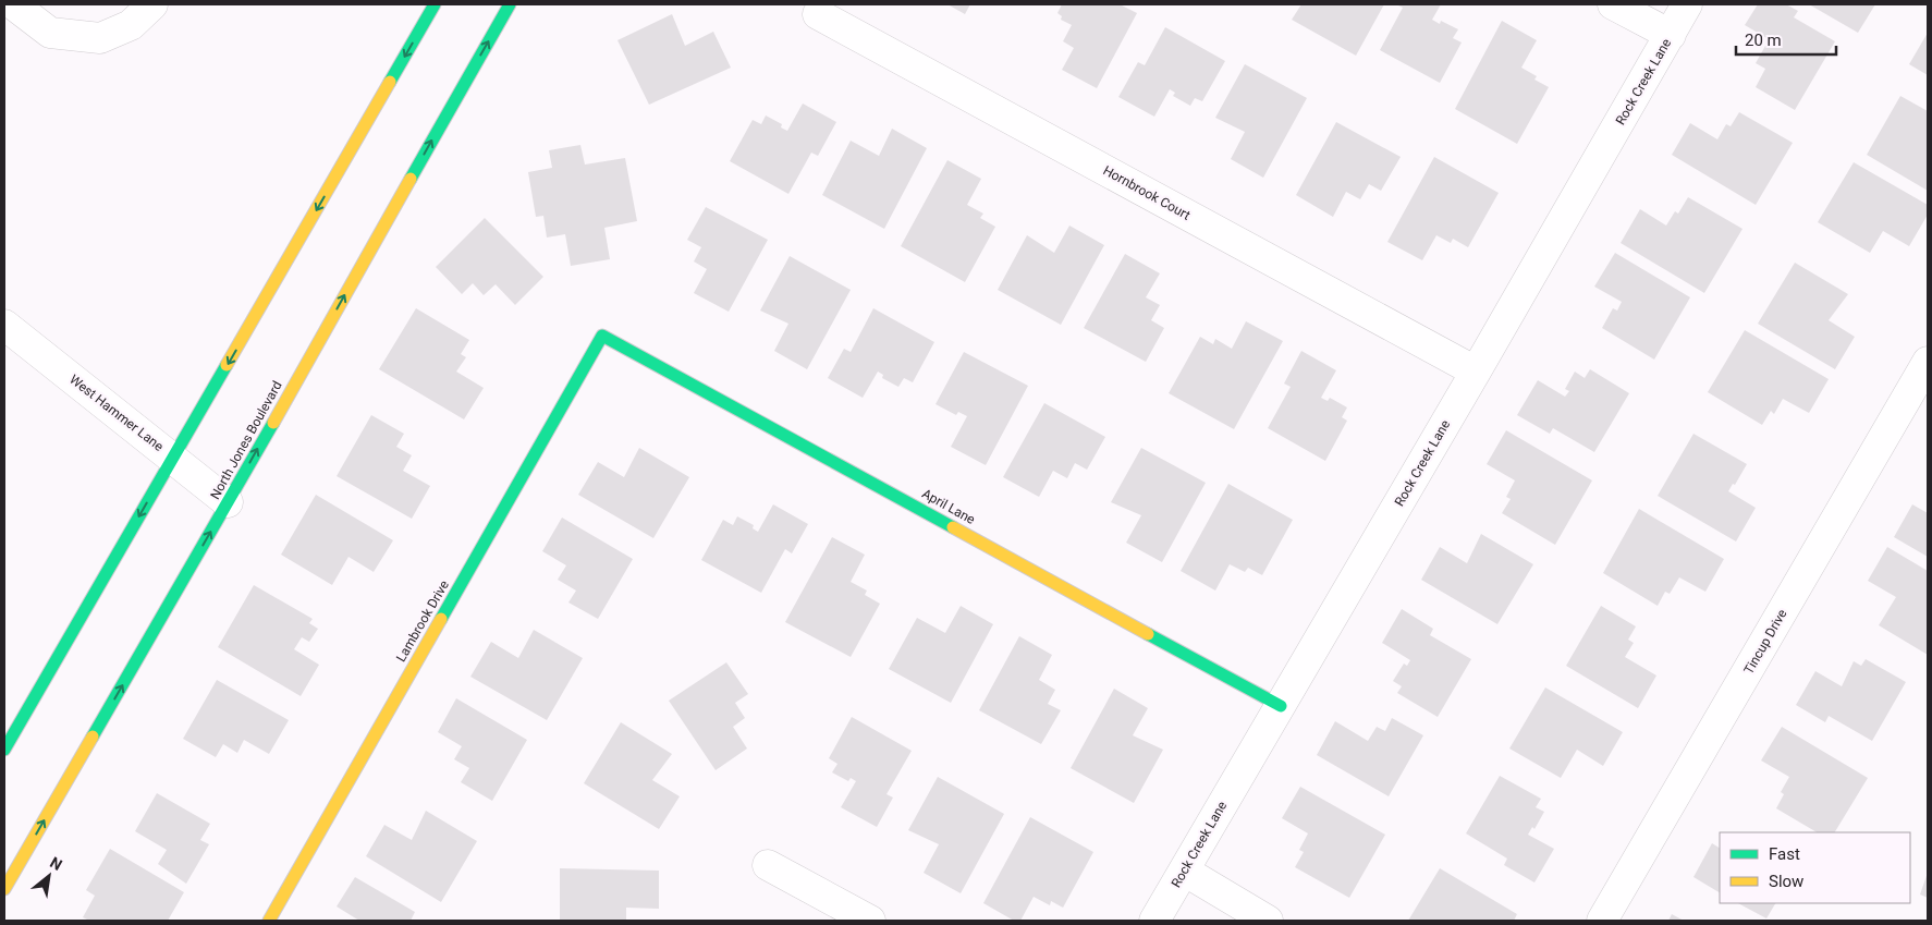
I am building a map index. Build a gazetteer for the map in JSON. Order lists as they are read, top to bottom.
{
  "streets": {
    "main road": ["North Jones Boulevard", "April Lane", "Lambrook Drive"],
    "street": [
      "Rock Creek Lane",
      "Hornbrook Court",
      "West Hammer Lane",
      "Tincup Drive"
    ]
  },
  "crossings": [
    ["Rock Creek Lane", "Hornbrook Court"],
    ["Rock Creek Lane", "April Lane"],
    ["West Hammer Lane", "North Jones Boulevard"],
    ["April Lane", "Lambrook Drive"]
  ],
  "legend": ["Fast", "Slow"],
  "scale_bar": "20 m",
  "north": "top right"
}
